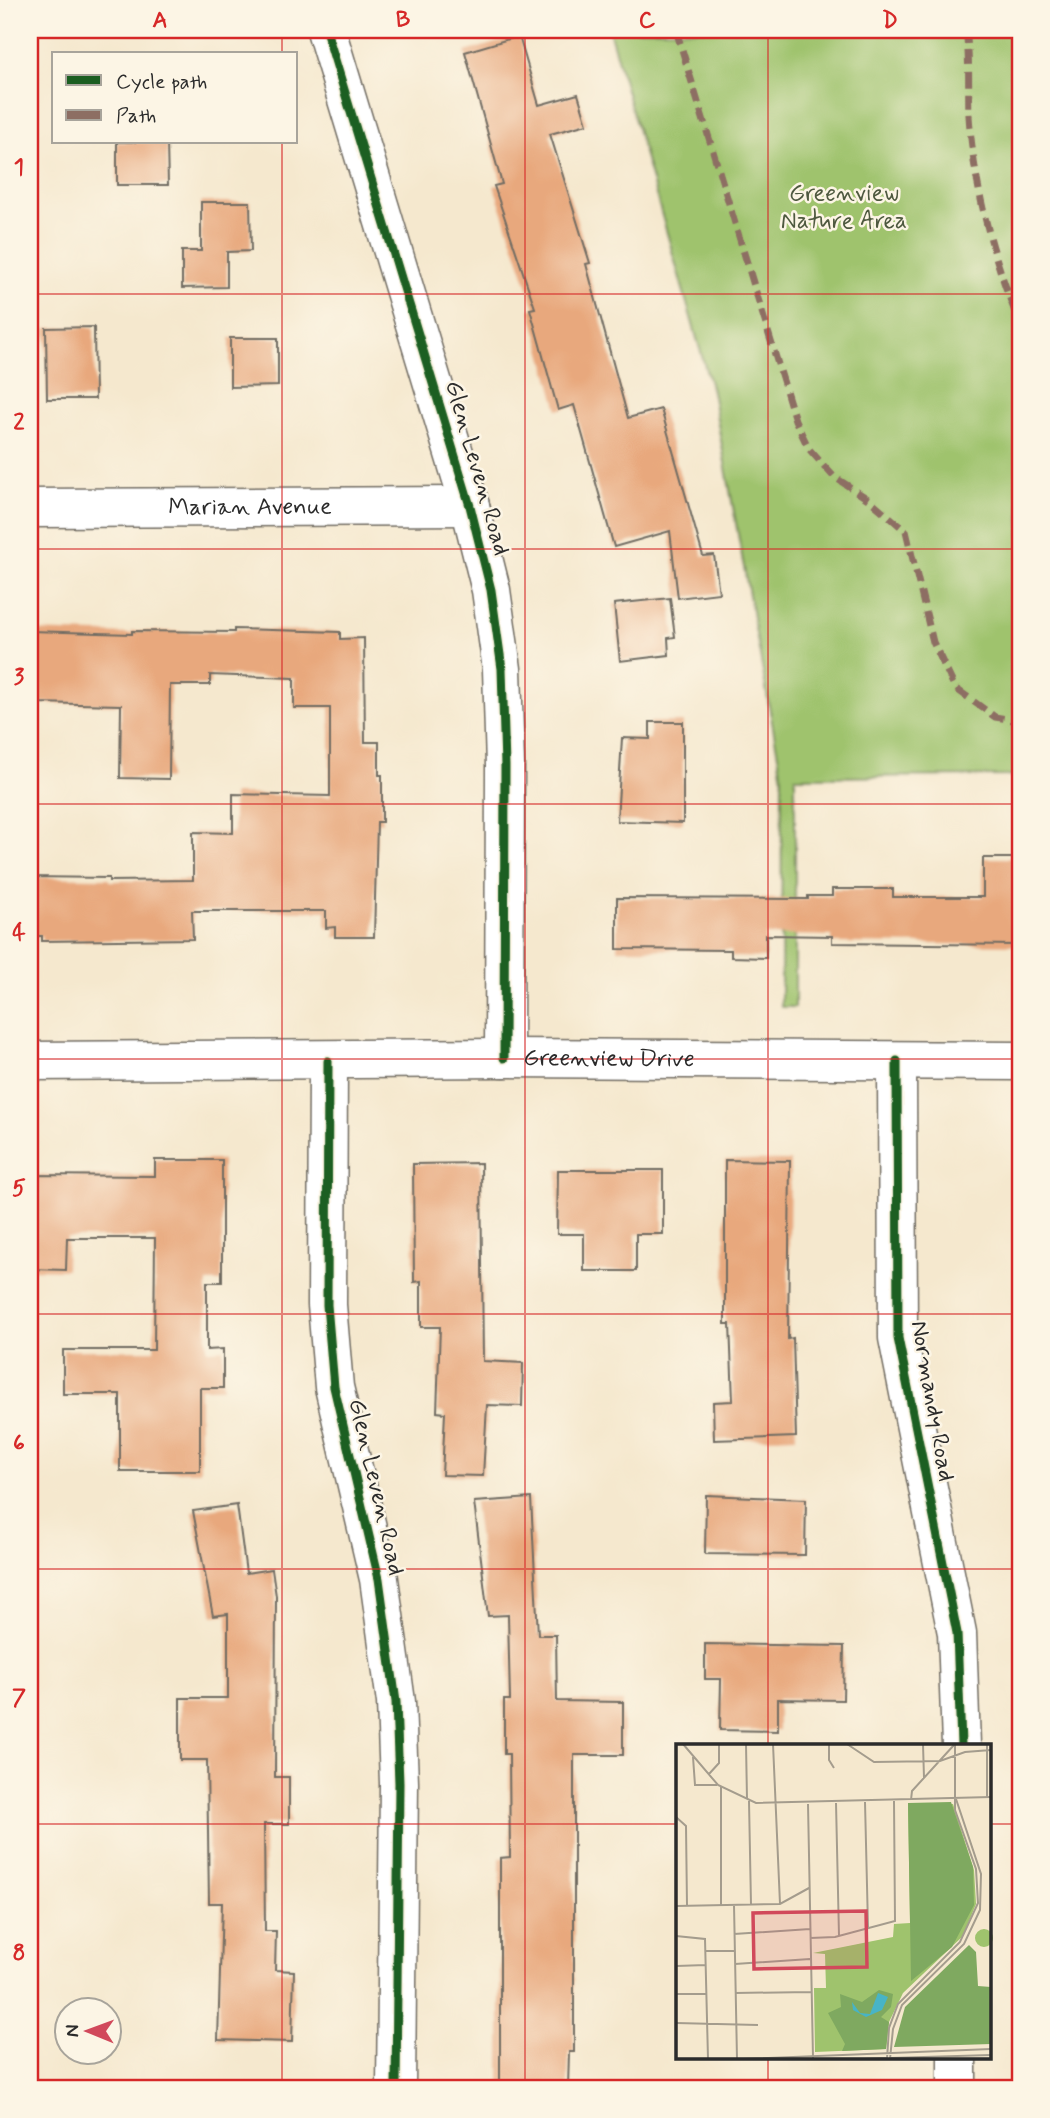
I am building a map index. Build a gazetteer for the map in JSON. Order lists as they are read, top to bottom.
{
  "streets": {
    "street": [
      "Glen Leven Road",
      "Marian Avenue",
      "Greenview Drive",
      "Normandy Road"
    ]
  },
  "crossings": [
    ["Glen Leven Road", "Marian Avenue"],
    ["Glen Leven Road", "Greenview Drive"],
    ["Greenview Drive", "Normandy Road"]
  ],
  "parks": ["Greenview Nature Area"],
  "legend": ["Cycle path", "Path"],
  "north": "left",
  "grid": {
    "columns": [
      "A",
      "B",
      "C",
      "D"
    ],
    "rows": [
      "1",
      "2",
      "3",
      "4",
      "5",
      "6",
      "7",
      "8"
    ]
  }
}
